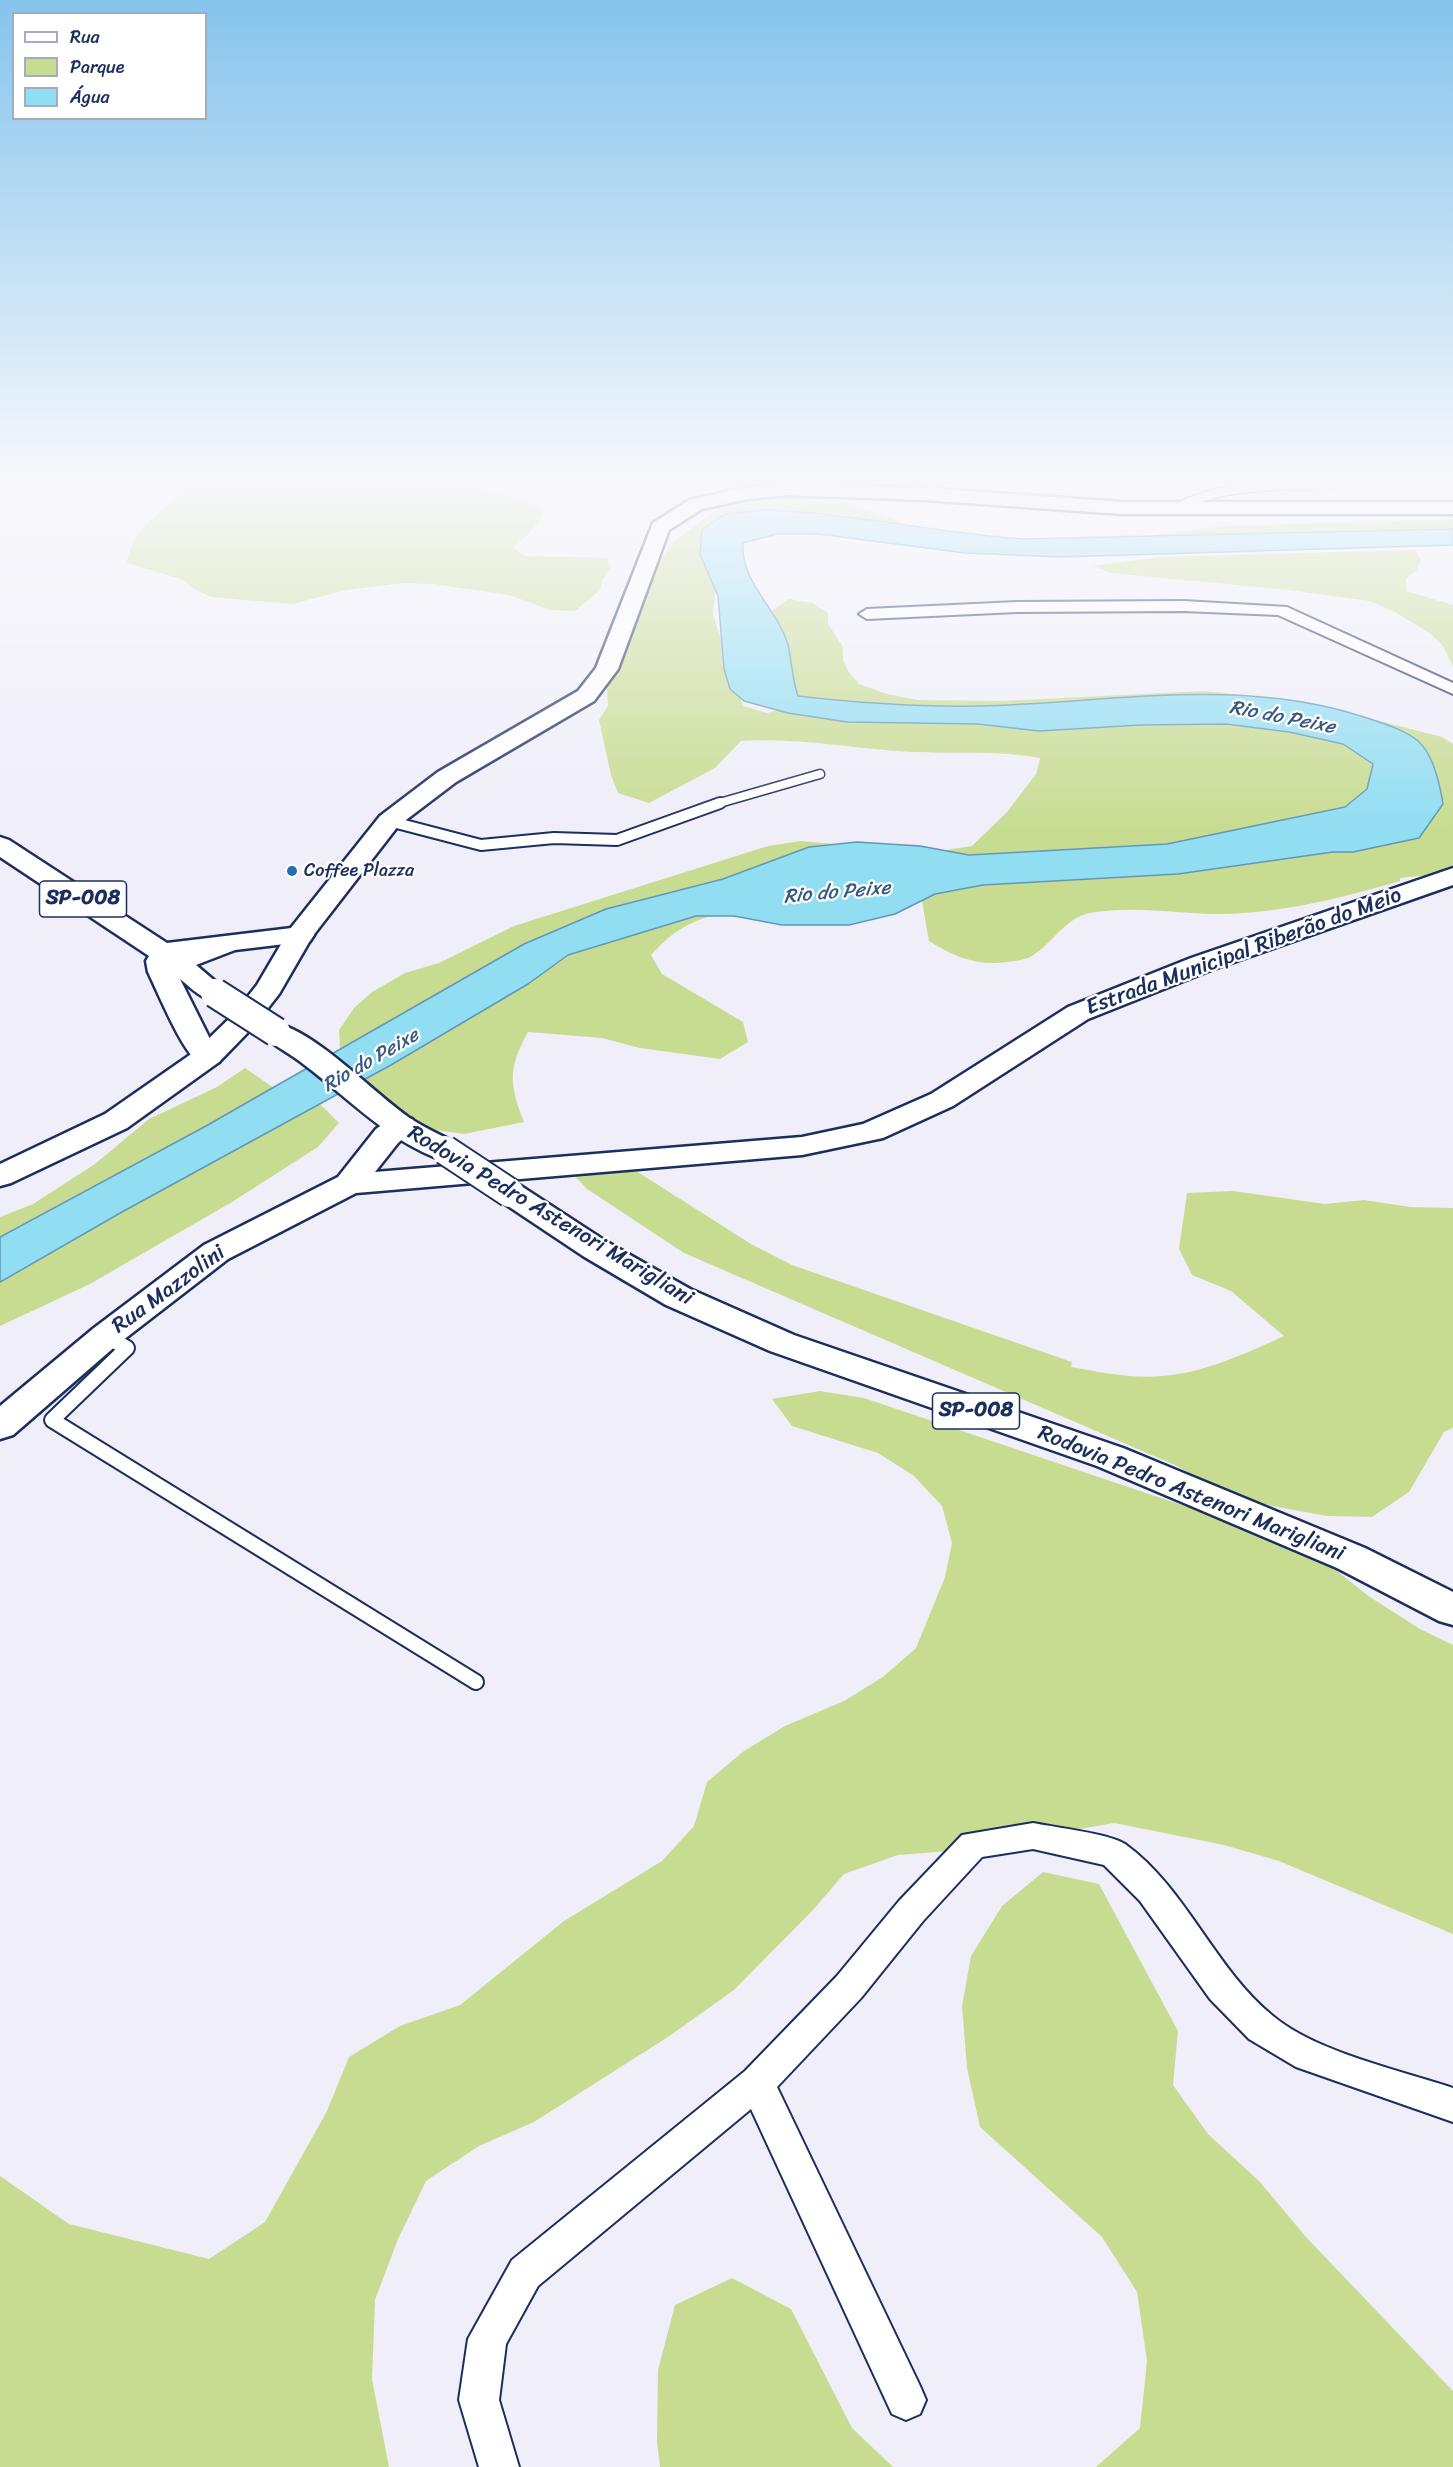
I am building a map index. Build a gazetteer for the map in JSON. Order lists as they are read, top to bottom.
{
  "streets": {
    "street": [
      "SP-008",
      "Estrada Municipal Riberão do Meio",
      "Rodovia Pedro Astenori Marigliani",
      "Rua Mazzolini"
    ]
  },
  "crossings": [
    ["Estrada Municipal Riberão do Meio", "Rua Mazzolini"],
    ["Rodovia Pedro Astenori Marigliani", "Rua Mazzolini"]
  ],
  "water": ["Rio do Peixe"],
  "places": ["Coffee Plazza"],
  "legend": ["Rua", "Parque", "Água"]
}
